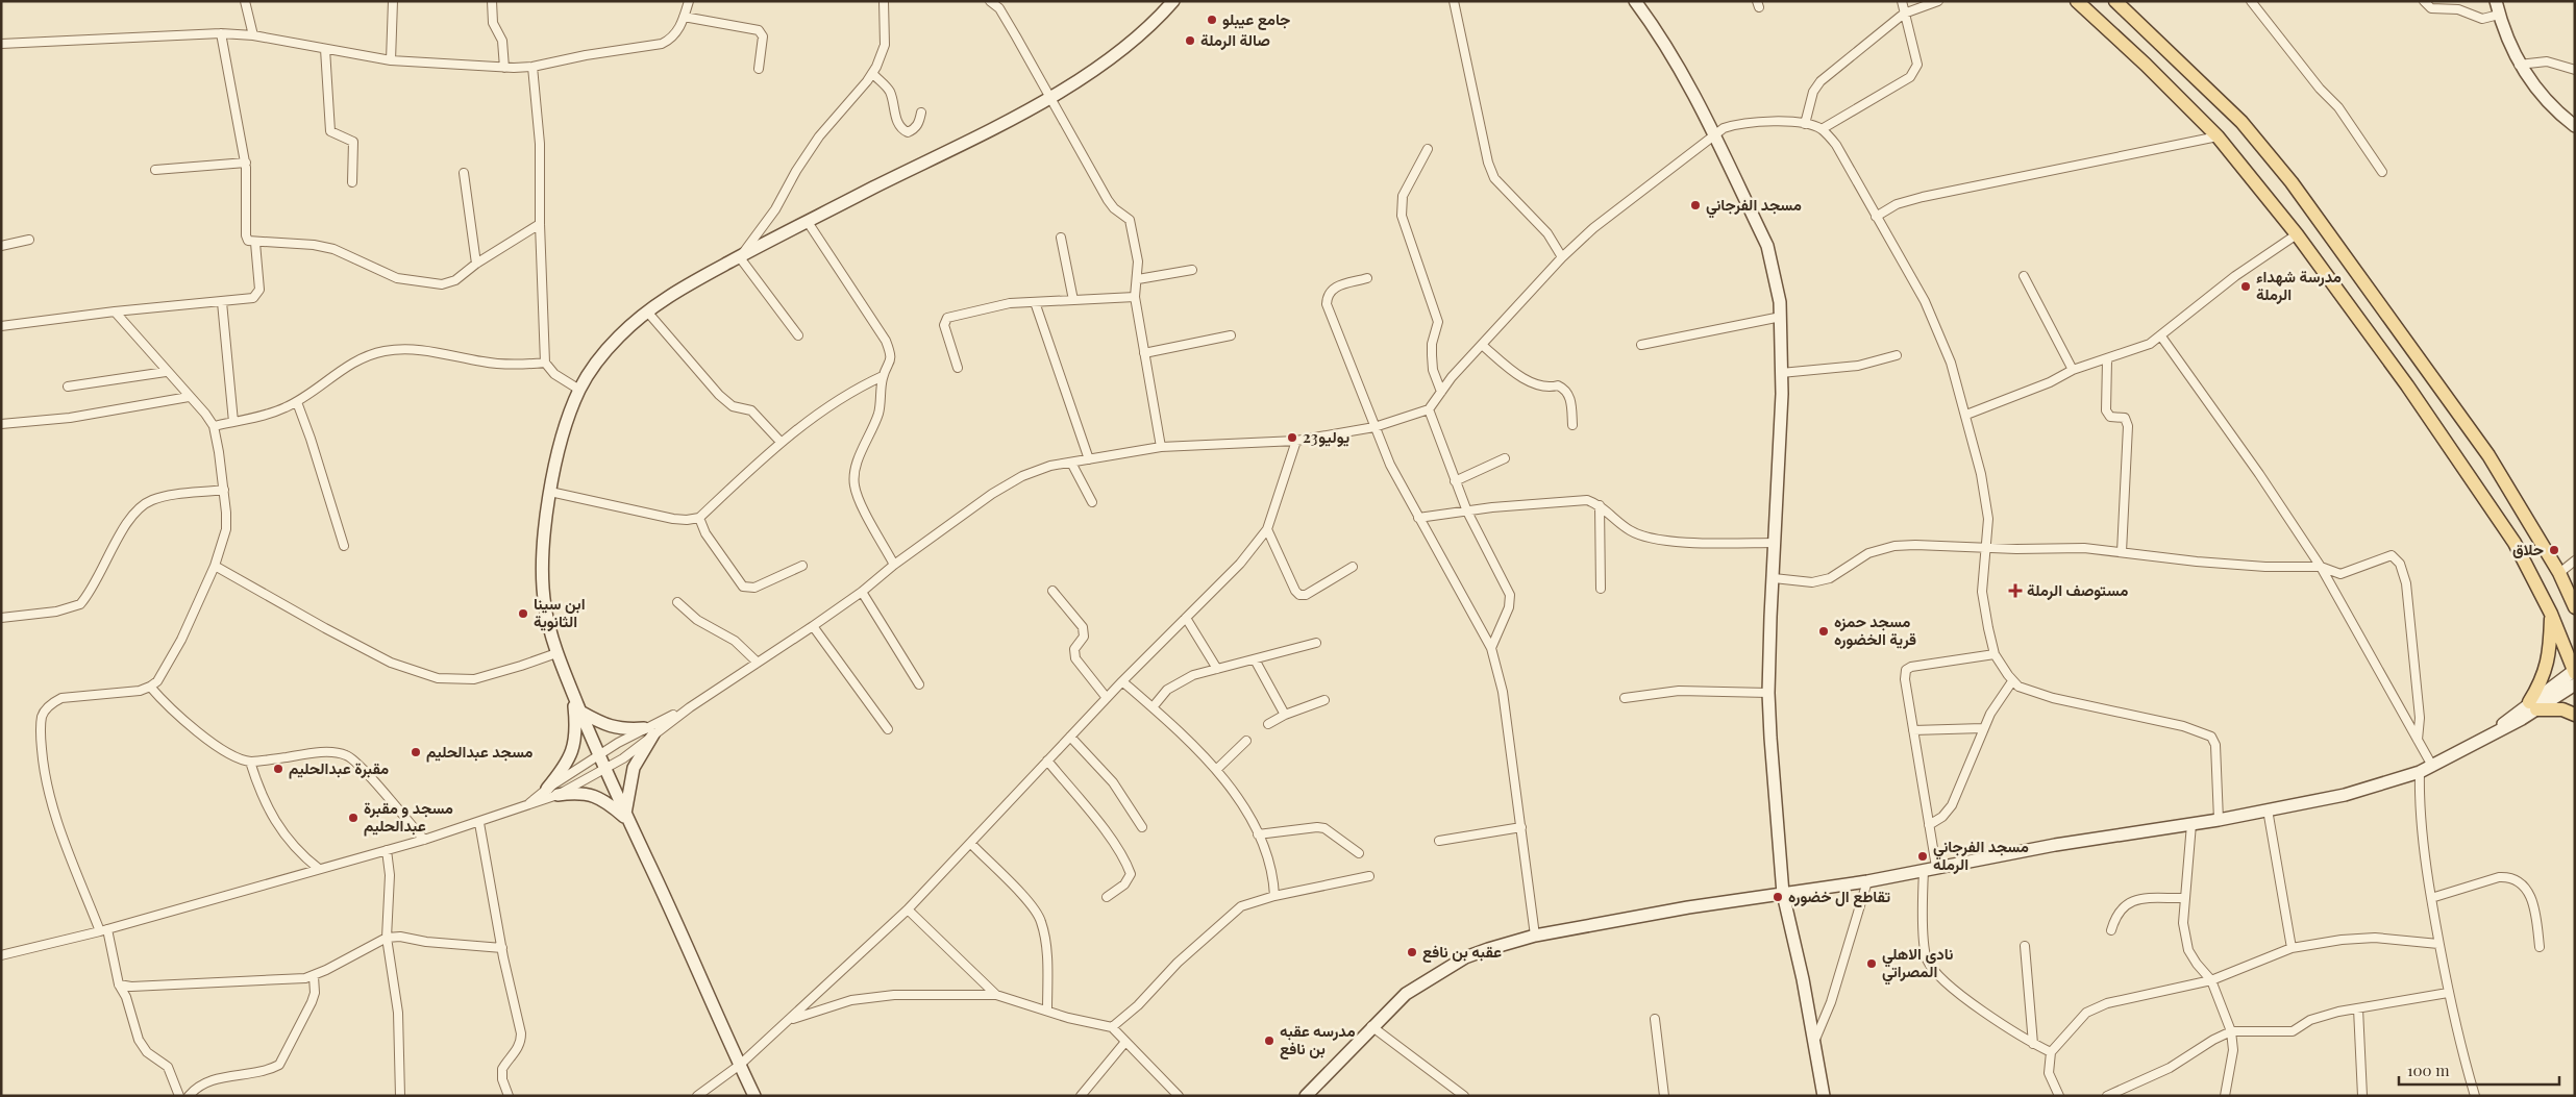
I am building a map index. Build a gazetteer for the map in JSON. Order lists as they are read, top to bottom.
{
  "places": {
    "other": [
      "جامع عيبلو",
      "صالة الرملة",
      "مسجد الفرجاني",
      "مدرسة شهداء الرملة",
      "23يوليو",
      "حلاق",
      "ابن سينا الثانوية",
      "مسجد حمزه قرية الخضوره",
      "مسجد عبدالحليم",
      "مقبرة عبدالحليم",
      "مسجد و مقبرة عبدالحليم",
      "مسجد الفرجاني الرمله",
      "تقاطع ال خضوره",
      "عقبه بن نافع",
      "نادي الاهلي المصراتي",
      "مدرسه عقبه بن نافع"
    ],
    "health": ["مستوصف الرملة"]
  },
  "scale_bar": "100 m"
}
